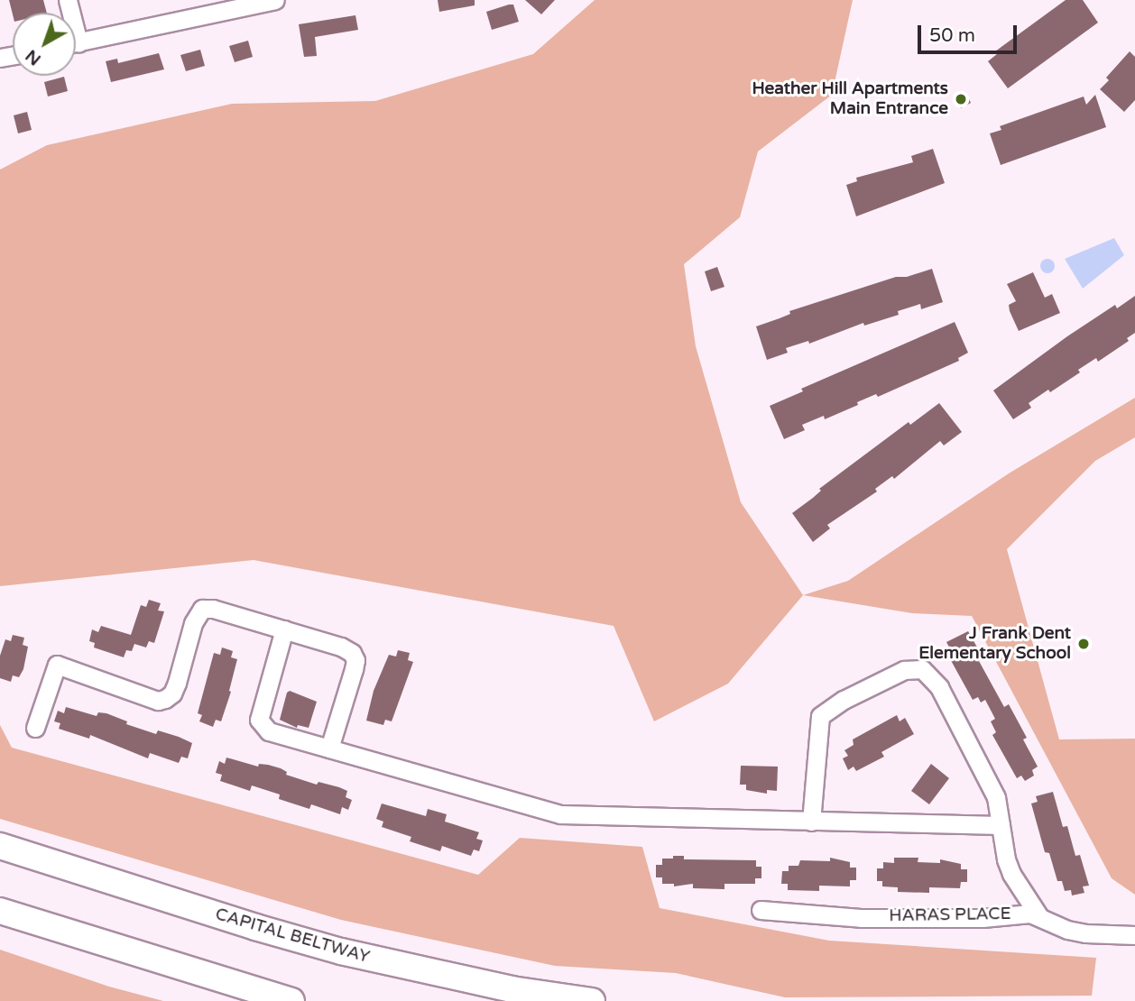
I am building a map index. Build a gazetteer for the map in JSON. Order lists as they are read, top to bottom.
{
  "streets": {
    "highway": ["CAPITAL BELTWAY"],
    "street": ["HARAS PLACE"]
  },
  "places": ["Heather Hill Apartments Main Entrance", "J Frank Dent Elementary School"],
  "scale_bar": "50 m",
  "north": "bottom left"
}
